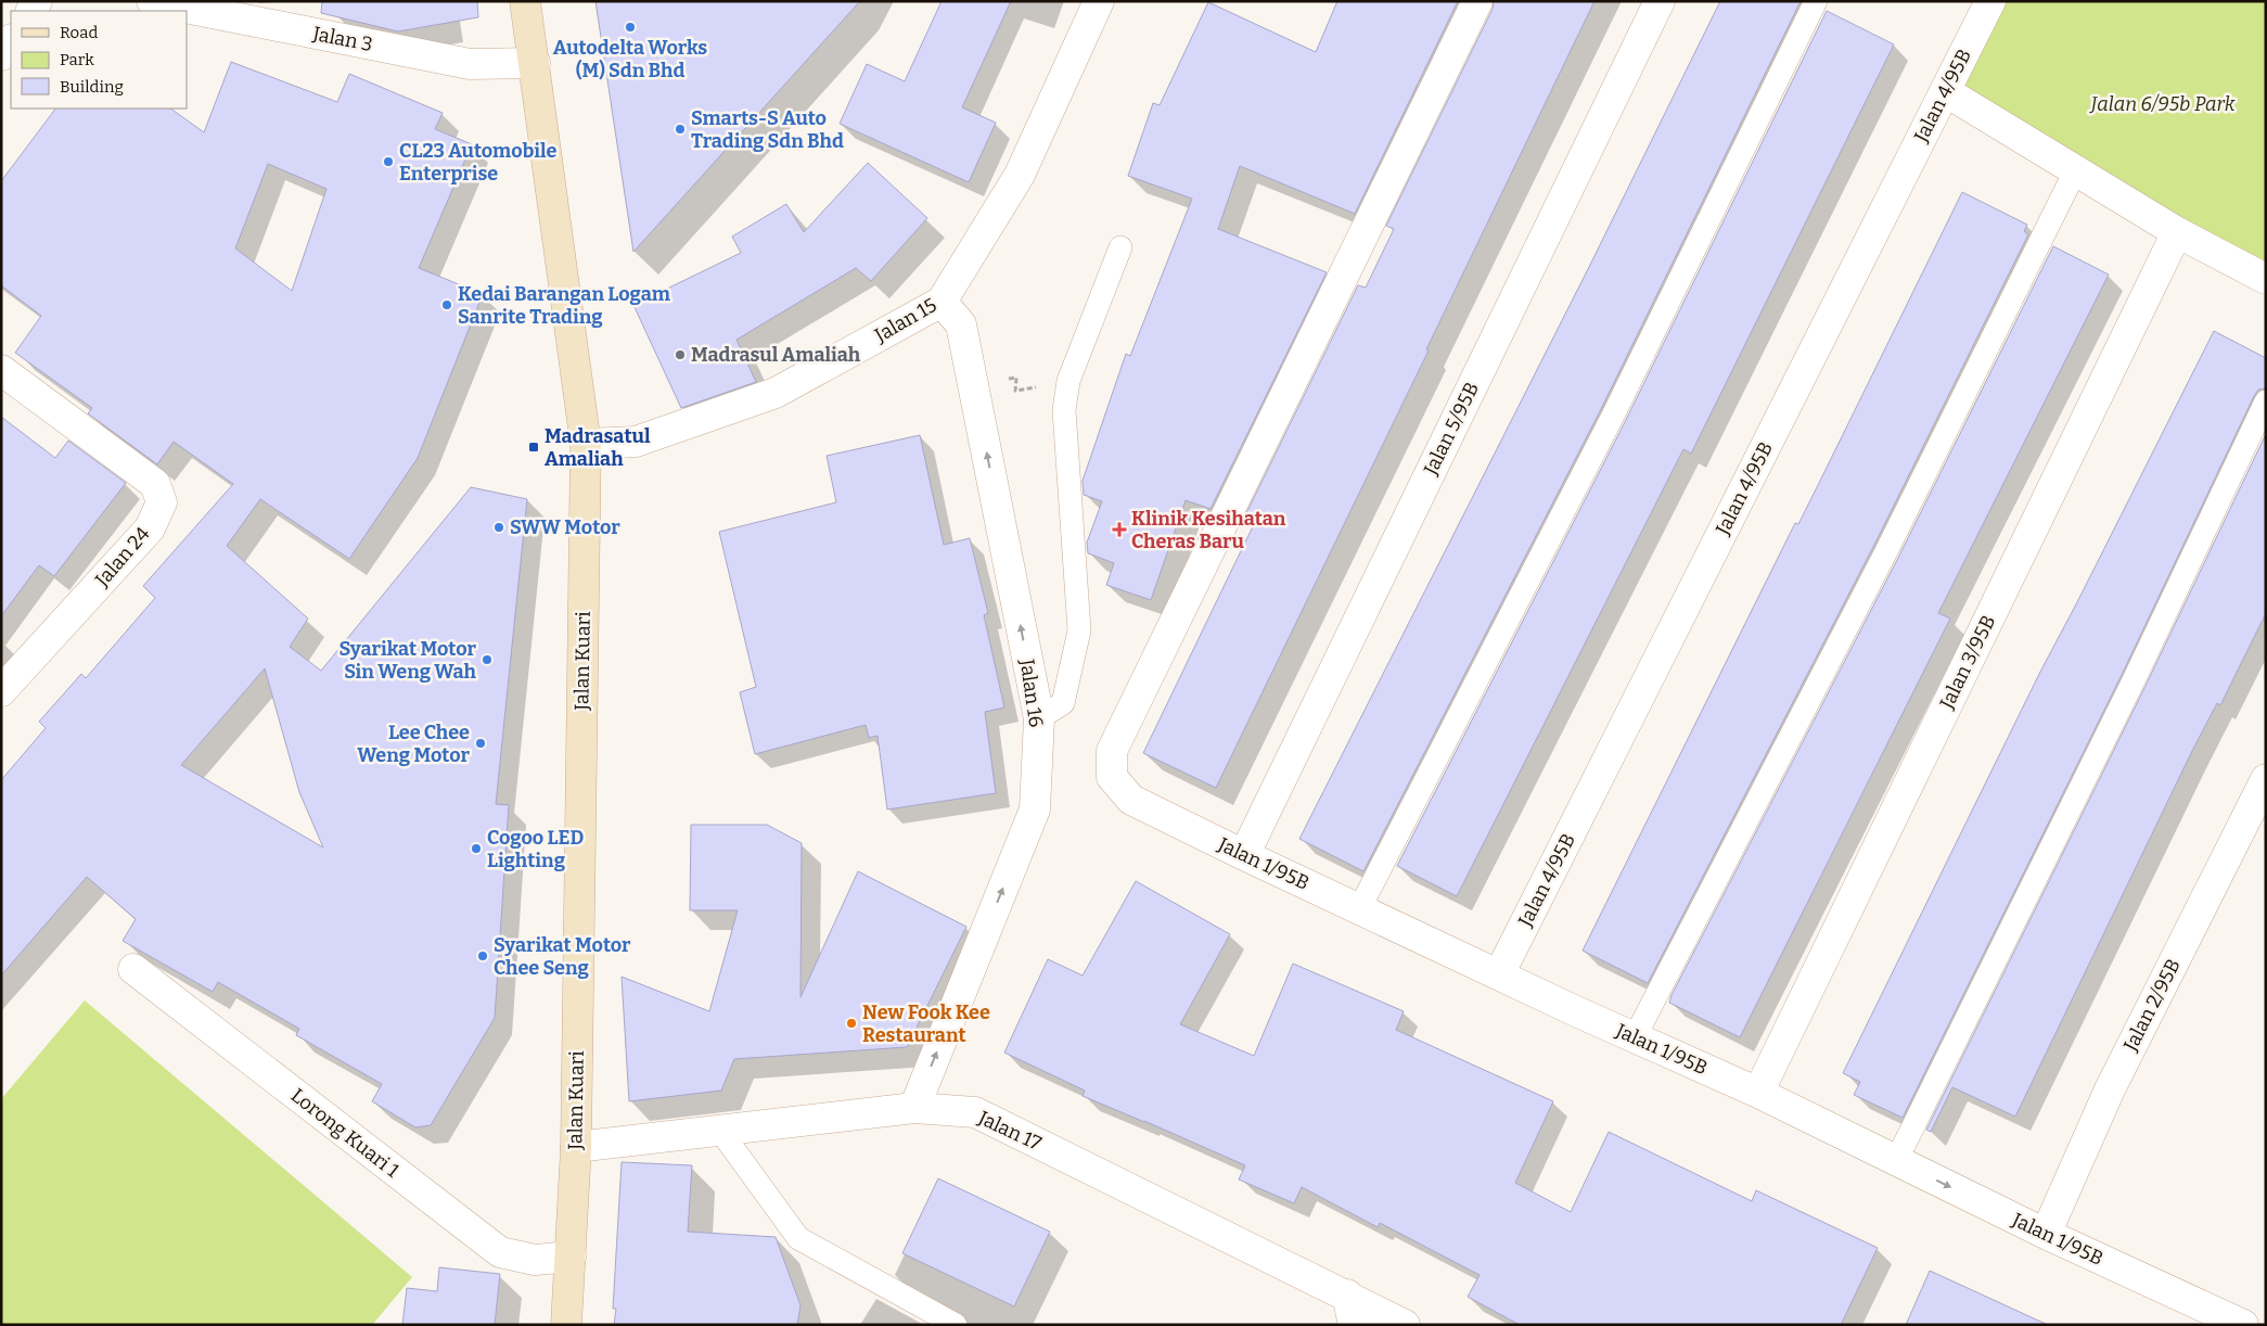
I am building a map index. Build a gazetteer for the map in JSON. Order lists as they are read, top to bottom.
{
  "streets": {
    "street": [
      "Jalan 3",
      "Jalan 4/95B",
      "Jalan 15",
      "Jalan 5/95B",
      "Jalan 24",
      "Jalan Kuari",
      "Jalan 3/95B",
      "Jalan 16",
      "Jalan 1/95B",
      "Jalan 2/95B",
      "Jalan 17",
      "Lorong Kuari 1"
    ]
  },
  "crossings": [
    ["Jalan 3", "Jalan Kuari"],
    ["Jalan 4/95B", "Jalan 1/95B"],
    ["Jalan 15", "Jalan Kuari"],
    ["Jalan 15", "Jalan 16"],
    ["Jalan 5/95B", "Jalan 1/95B"],
    ["Jalan Kuari", "Jalan 17"],
    ["Jalan Kuari", "Lorong Kuari 1"],
    ["Jalan 3/95B", "Jalan 1/95B"],
    ["Jalan 16", "Jalan 17"],
    ["Jalan 1/95B", "Jalan 2/95B"]
  ],
  "one_way": ["Jalan 16"],
  "parks": ["Jalan 6/95b Park"],
  "places": {
    "other": [
      "Autodelta Works (M) Sdn Bhd",
      "Smarts-S Auto Trading Sdn Bhd",
      "CL23 Automobile Enterprise",
      "Kedai Barangan Logam Sanrite Trading",
      "Madrasul Amaliah",
      "SWW Motor",
      "Syarikat Motor Sin Weng Wah",
      "Lee Chee Weng Motor",
      "Cogoo LED Lighting",
      "Syarikat Motor Chee Seng",
      "New Fook Kee Restaurant"
    ],
    "transit": ["Madrasatul Amaliah"],
    "health": ["Klinik Kesihatan Cheras Baru"]
  },
  "legend": ["Road", "Park", "Building"]
}
